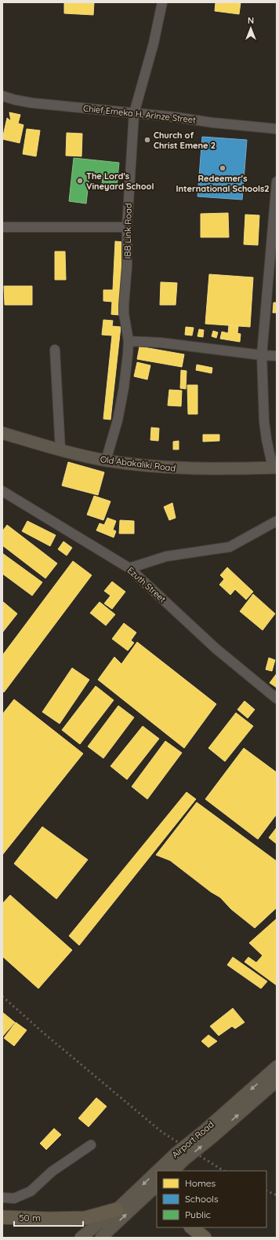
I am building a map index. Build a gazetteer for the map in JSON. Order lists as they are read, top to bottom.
{
  "streets": {
    "main road": ["Old Abakaliki Road", "Airport Road"],
    "street": ["Chief Emeka H. Arinze Street", "IBB Link Road", "Ezuth Street"]
  },
  "crossings": [
    ["Chief Emeka H. Arinze Street", "IBB Link Road"],
    ["IBB Link Road", "Old Abakaliki Road"]
  ],
  "places": ["Church of Christ Emene 2", "Redeemer's International Schools2", "The Lord's Vineyard School"],
  "legend": ["Homes", "Schools", "Public"],
  "scale_bar": "50 m",
  "north": "top"
}
